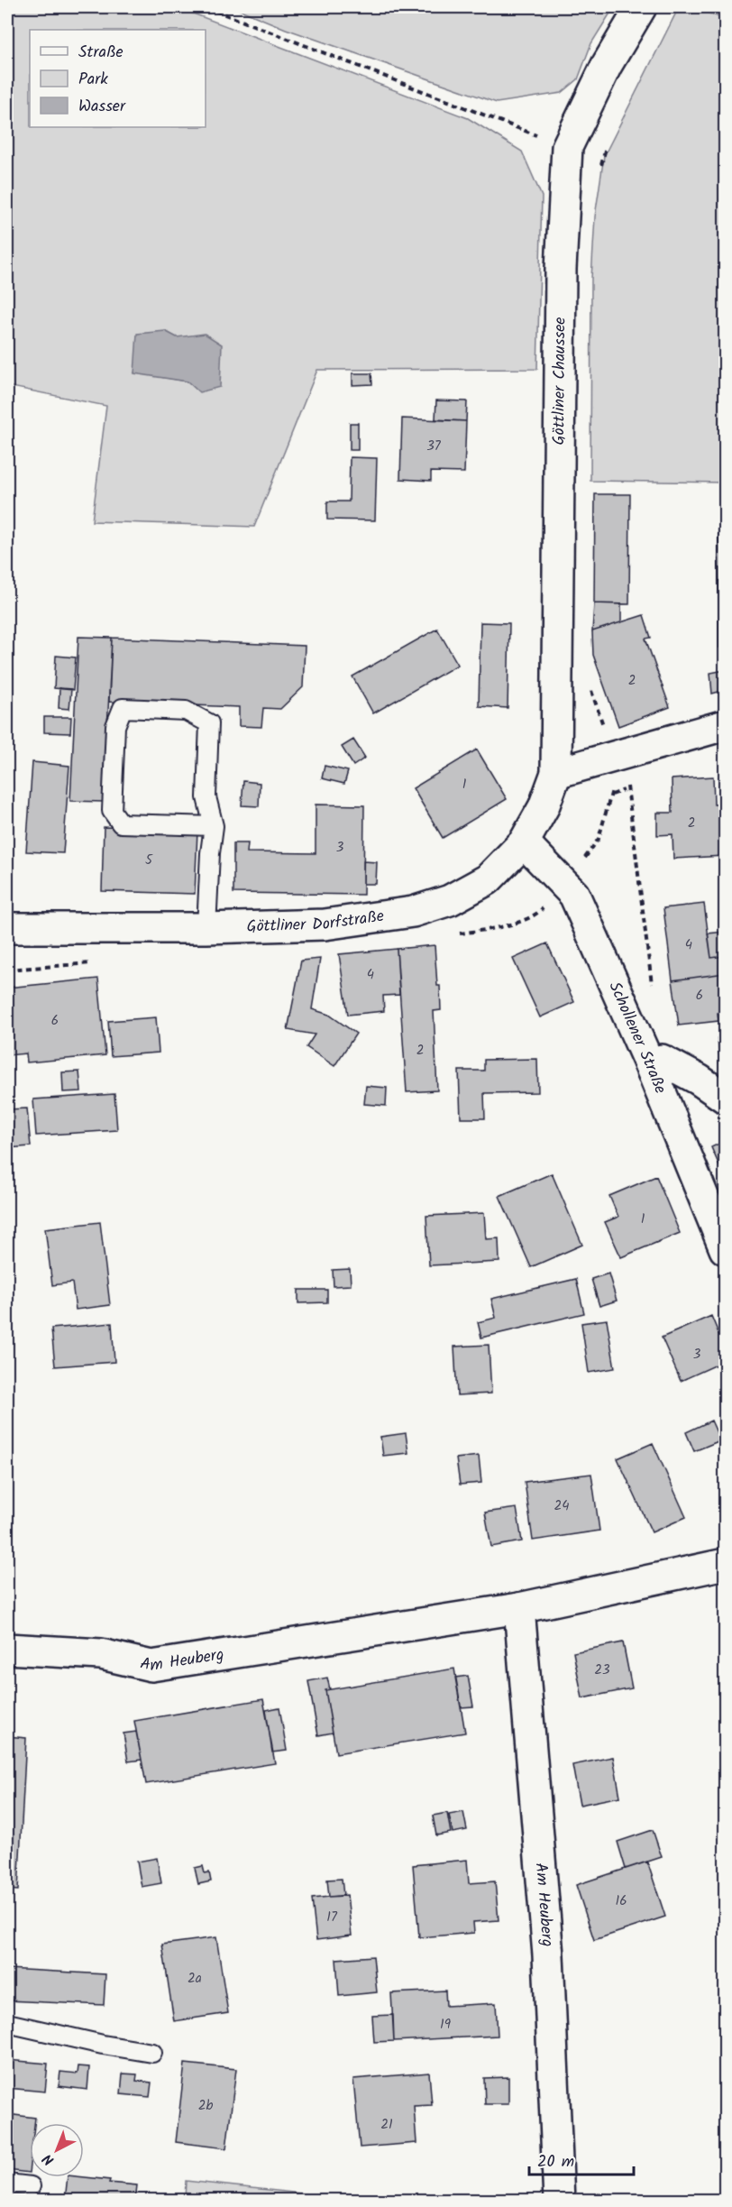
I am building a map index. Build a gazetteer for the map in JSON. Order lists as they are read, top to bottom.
{
  "streets": {
    "street": [
      "Göttliner Chaussee",
      "Göttliner Dorfstraße",
      "Schollener Straße",
      "Am Heuberg"
    ]
  },
  "crossings": [
    ["Göttliner Chaussee", "Göttliner Dorfstraße"],
    ["Göttliner Dorfstraße", "Schollener Straße"]
  ],
  "house_numbers": [
    "37",
    "2",
    "1",
    "2",
    "3",
    "5",
    "4",
    "4",
    "6",
    "6",
    "2",
    "1",
    "3",
    "24",
    "23",
    "16",
    "17",
    "2a",
    "19",
    "2b",
    "21"
  ],
  "legend": ["Straße", "Park", "Wasser"],
  "scale_bar": "20 m",
  "north": "bottom left"
}
